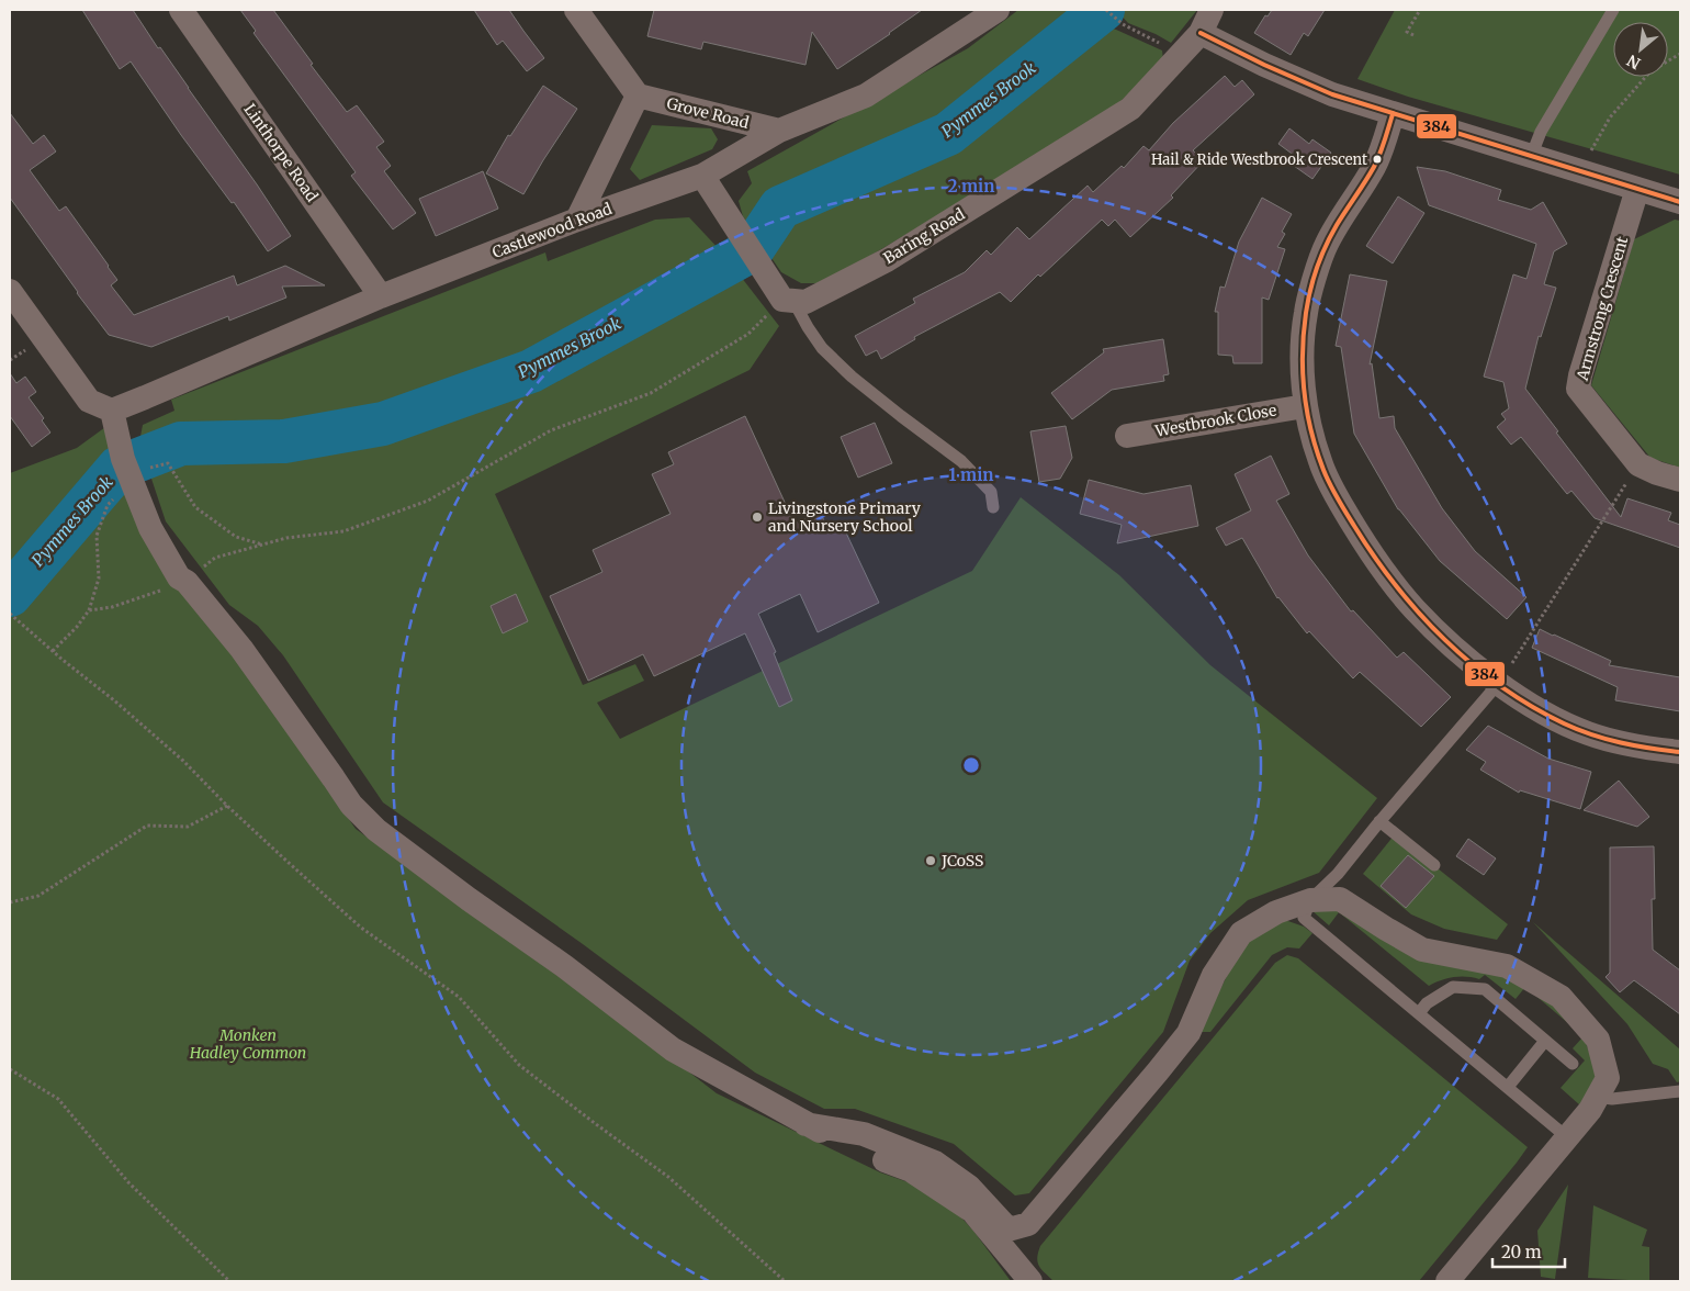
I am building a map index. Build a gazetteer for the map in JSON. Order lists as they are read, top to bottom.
{
  "streets": {
    "street": [
      "Grove Road",
      "Linthorpe Road",
      "Castlewood Road",
      "Baring Road",
      "Armstrong Crescent",
      "Westbrook Close"
    ]
  },
  "crossings": [
    ["Grove Road", "Castlewood Road"],
    ["Linthorpe Road", "Castlewood Road"]
  ],
  "water": ["Pymmes Brook"],
  "parks": ["Monken Hadley Common"],
  "places": ["Hail & Ride Westbrook Crescent", "Livingstone Primary and Nursery School", "JCoSS"],
  "lines": ["transit line 384"],
  "scale_bar": "20 m",
  "north": "bottom left",
  "rings": ["2 min", "1 min"]
}
